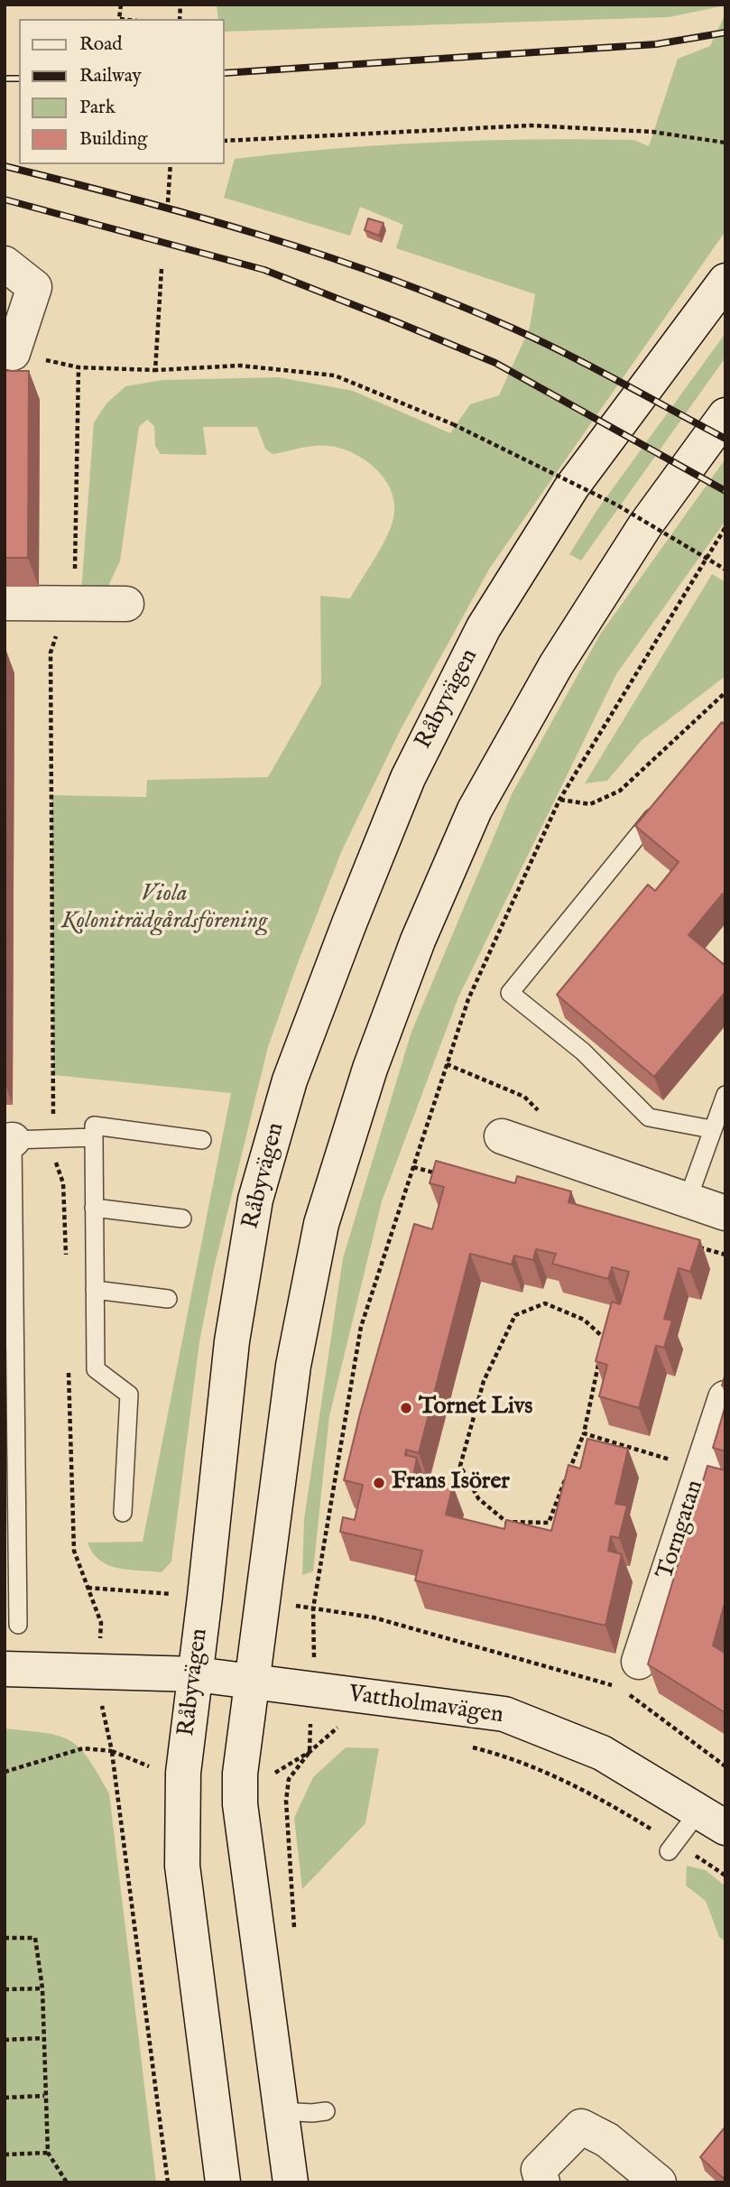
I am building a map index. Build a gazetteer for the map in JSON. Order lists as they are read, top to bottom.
{
  "streets": {
    "main road": ["Råbyvägen", "Torngatan", "Vattholmavägen"]
  },
  "crossings": [
    ["Råbyvägen", "Vattholmavägen"]
  ],
  "parks": ["Viola Koloniträdgårdsförening"],
  "places": ["Tornet Livs", "Frans Isörer"],
  "legend": [
    "Road",
    "Railway",
    "Park",
    "Building"
  ]
}
